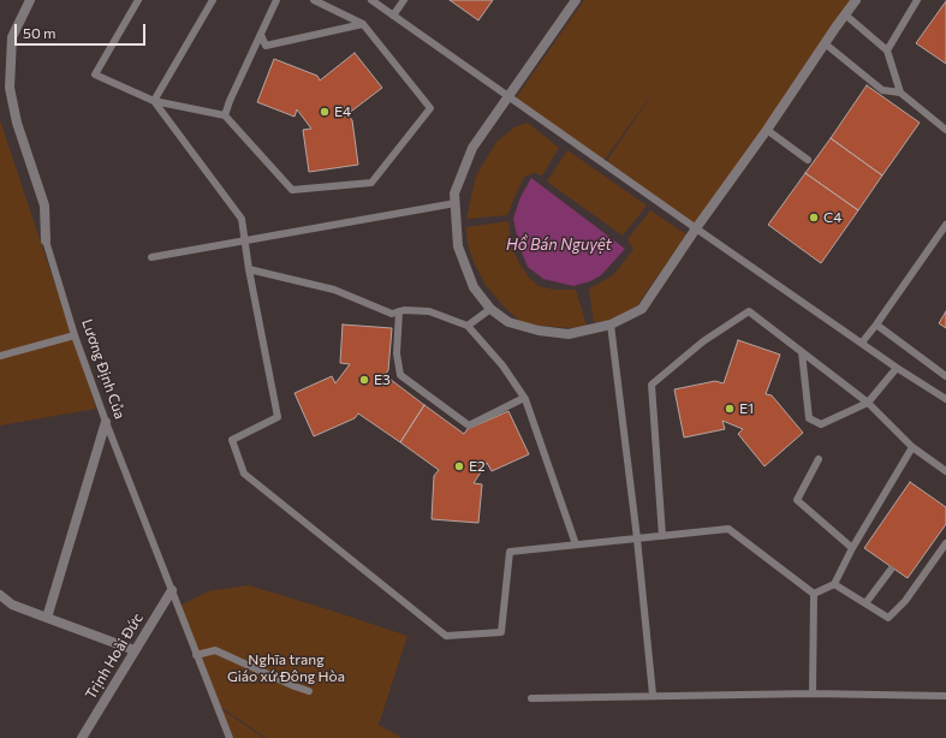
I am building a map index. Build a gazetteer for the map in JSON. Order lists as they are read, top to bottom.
{
  "streets": {
    "street": ["Lương Định Của", "Trịnh Hoài Đức"]
  },
  "crossings": [
    ["Lương Định Của", "Trịnh Hoài Đức"]
  ],
  "water": ["Hồ Bán Nguyệt"],
  "parks": ["Nghĩa trang Giáo xứ Đông Hòa"],
  "places": [
    "E4",
    "C4",
    "E3",
    "E1",
    "E2"
  ],
  "scale_bar": "50 m"
}
